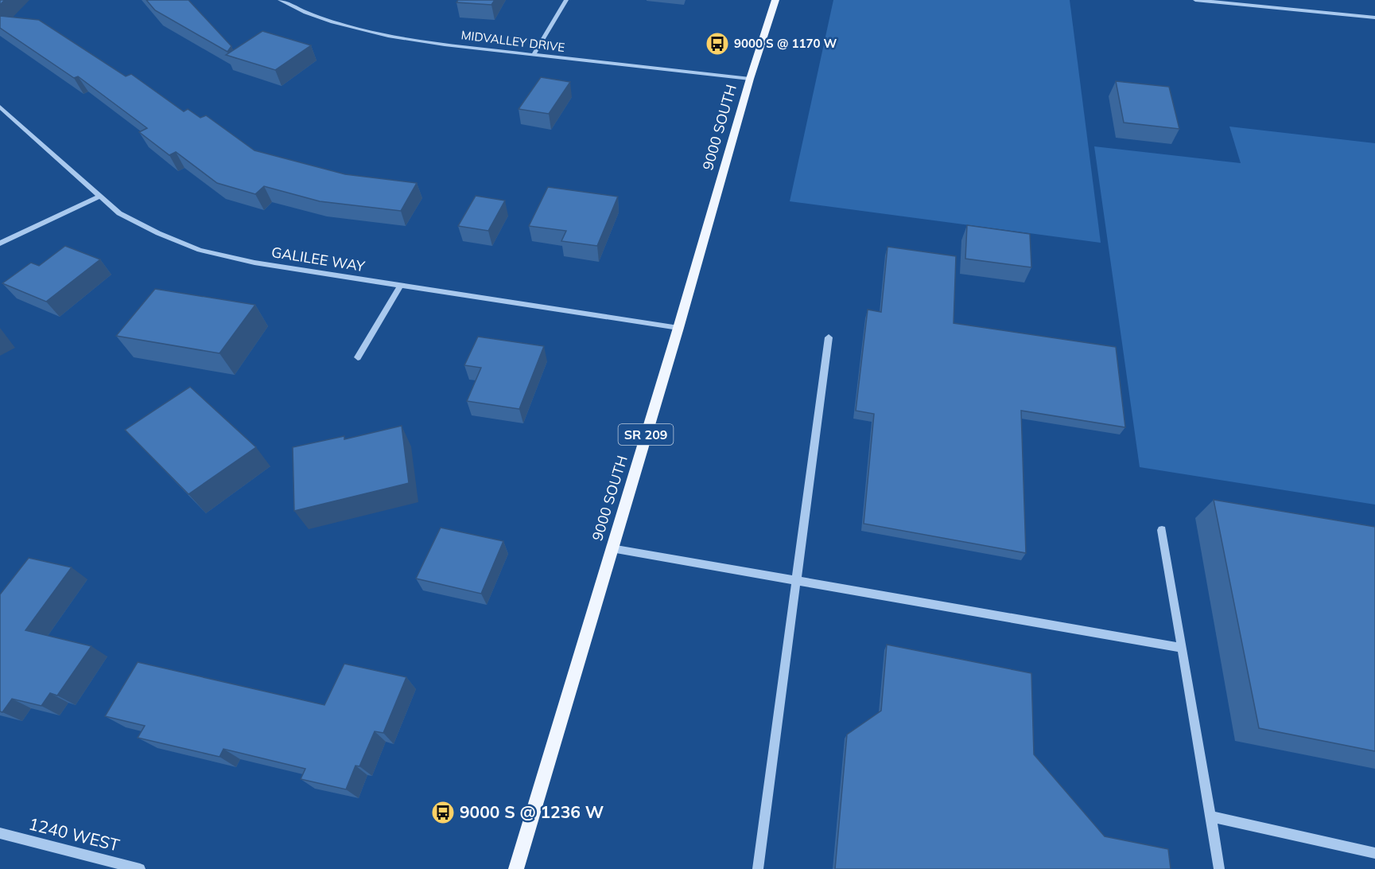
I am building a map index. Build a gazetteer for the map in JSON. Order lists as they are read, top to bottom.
{
  "streets": {
    "main road": ["9000 SOUTH", "SR 209"],
    "street": ["MIDVALLEY DRIVE", "GALILEE WAY", "1240 WEST"]
  },
  "crossings": [
    ["MIDVALLEY DRIVE", "9000 SOUTH"],
    ["9000 SOUTH", "GALILEE WAY"]
  ],
  "places": {
    "bus stop": ["9000 S @ 1170 W", "9000 S @ 1236 W"]
  }
}
